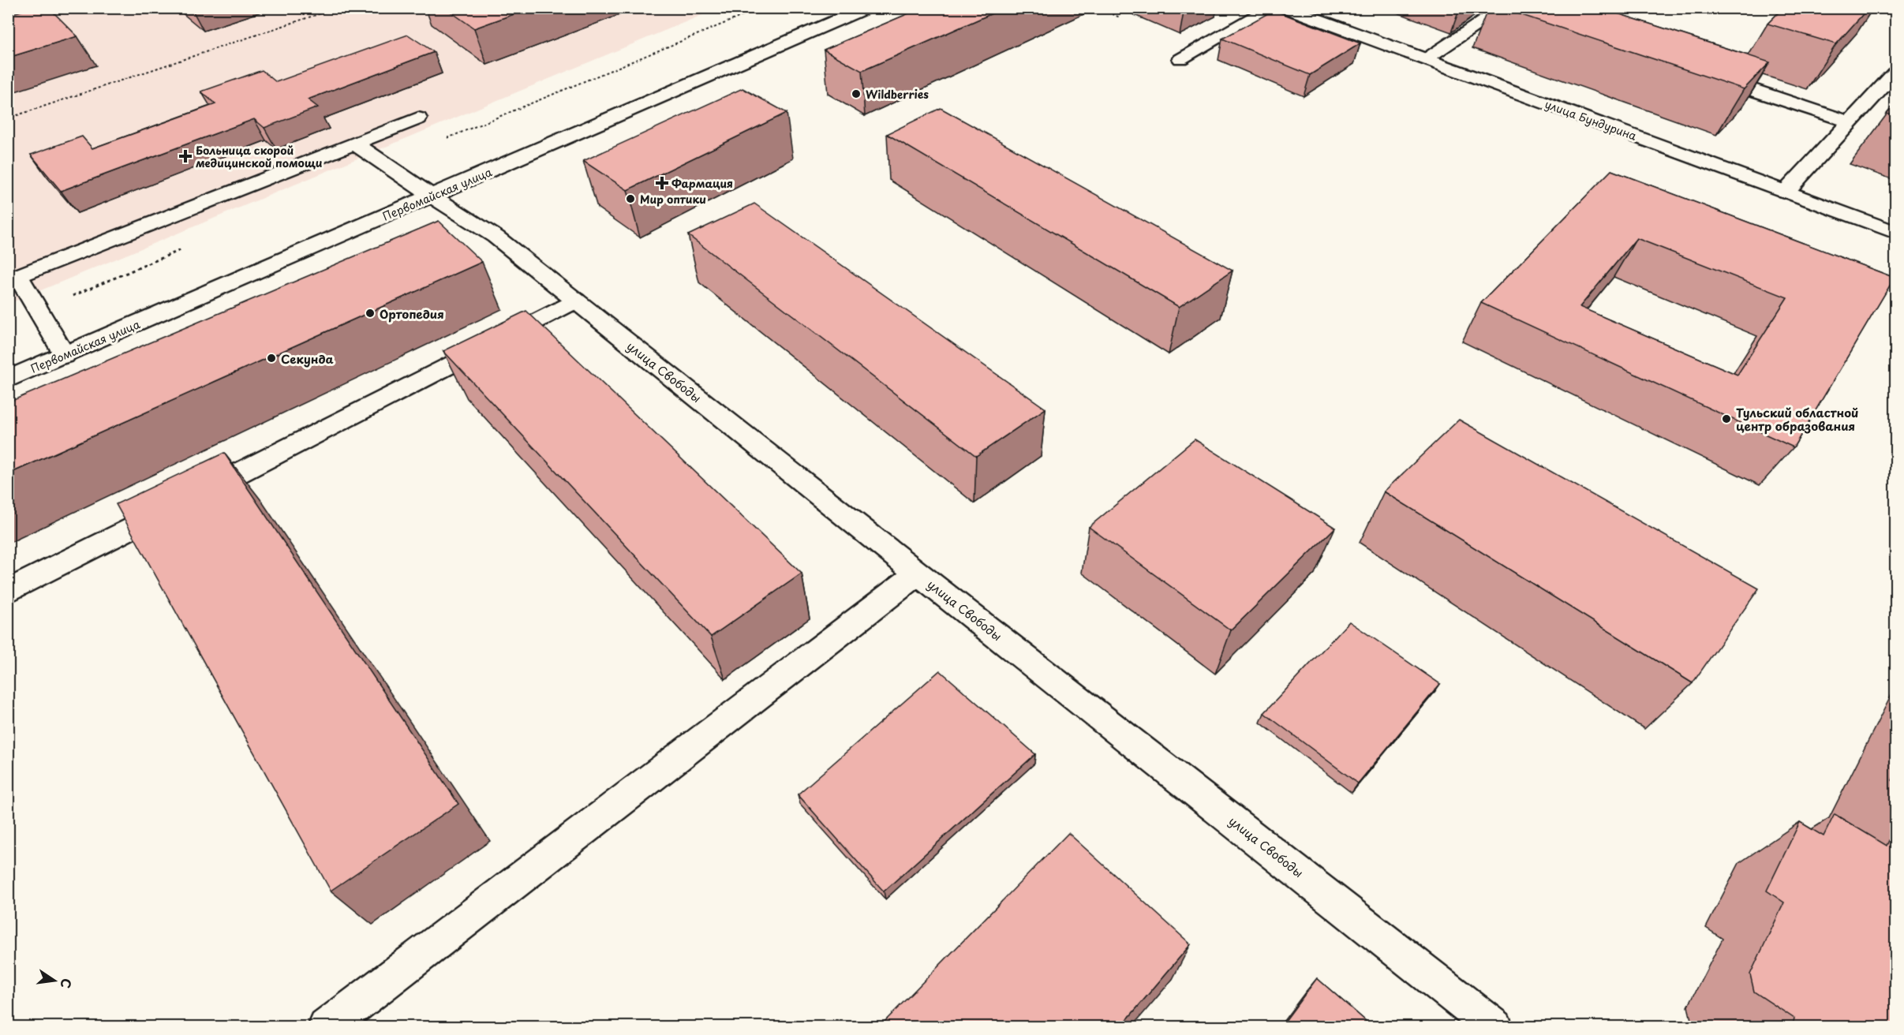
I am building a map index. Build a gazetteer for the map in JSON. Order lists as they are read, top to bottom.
{
  "streets": {
    "street": ["улица Бундурина", "Первомайская улица", "улица Свободы"]
  },
  "crossings": [
    ["Первомайская улица", "улица Свободы"]
  ],
  "places": {
    "other": [
      "Wildberries",
      "Мир оптики",
      "Ортопедия",
      "Секунда",
      "Тульский областной центр образования"
    ],
    "health": ["Больница скорой медицинской помощи", "Фармация"]
  },
  "north": "right"
}
